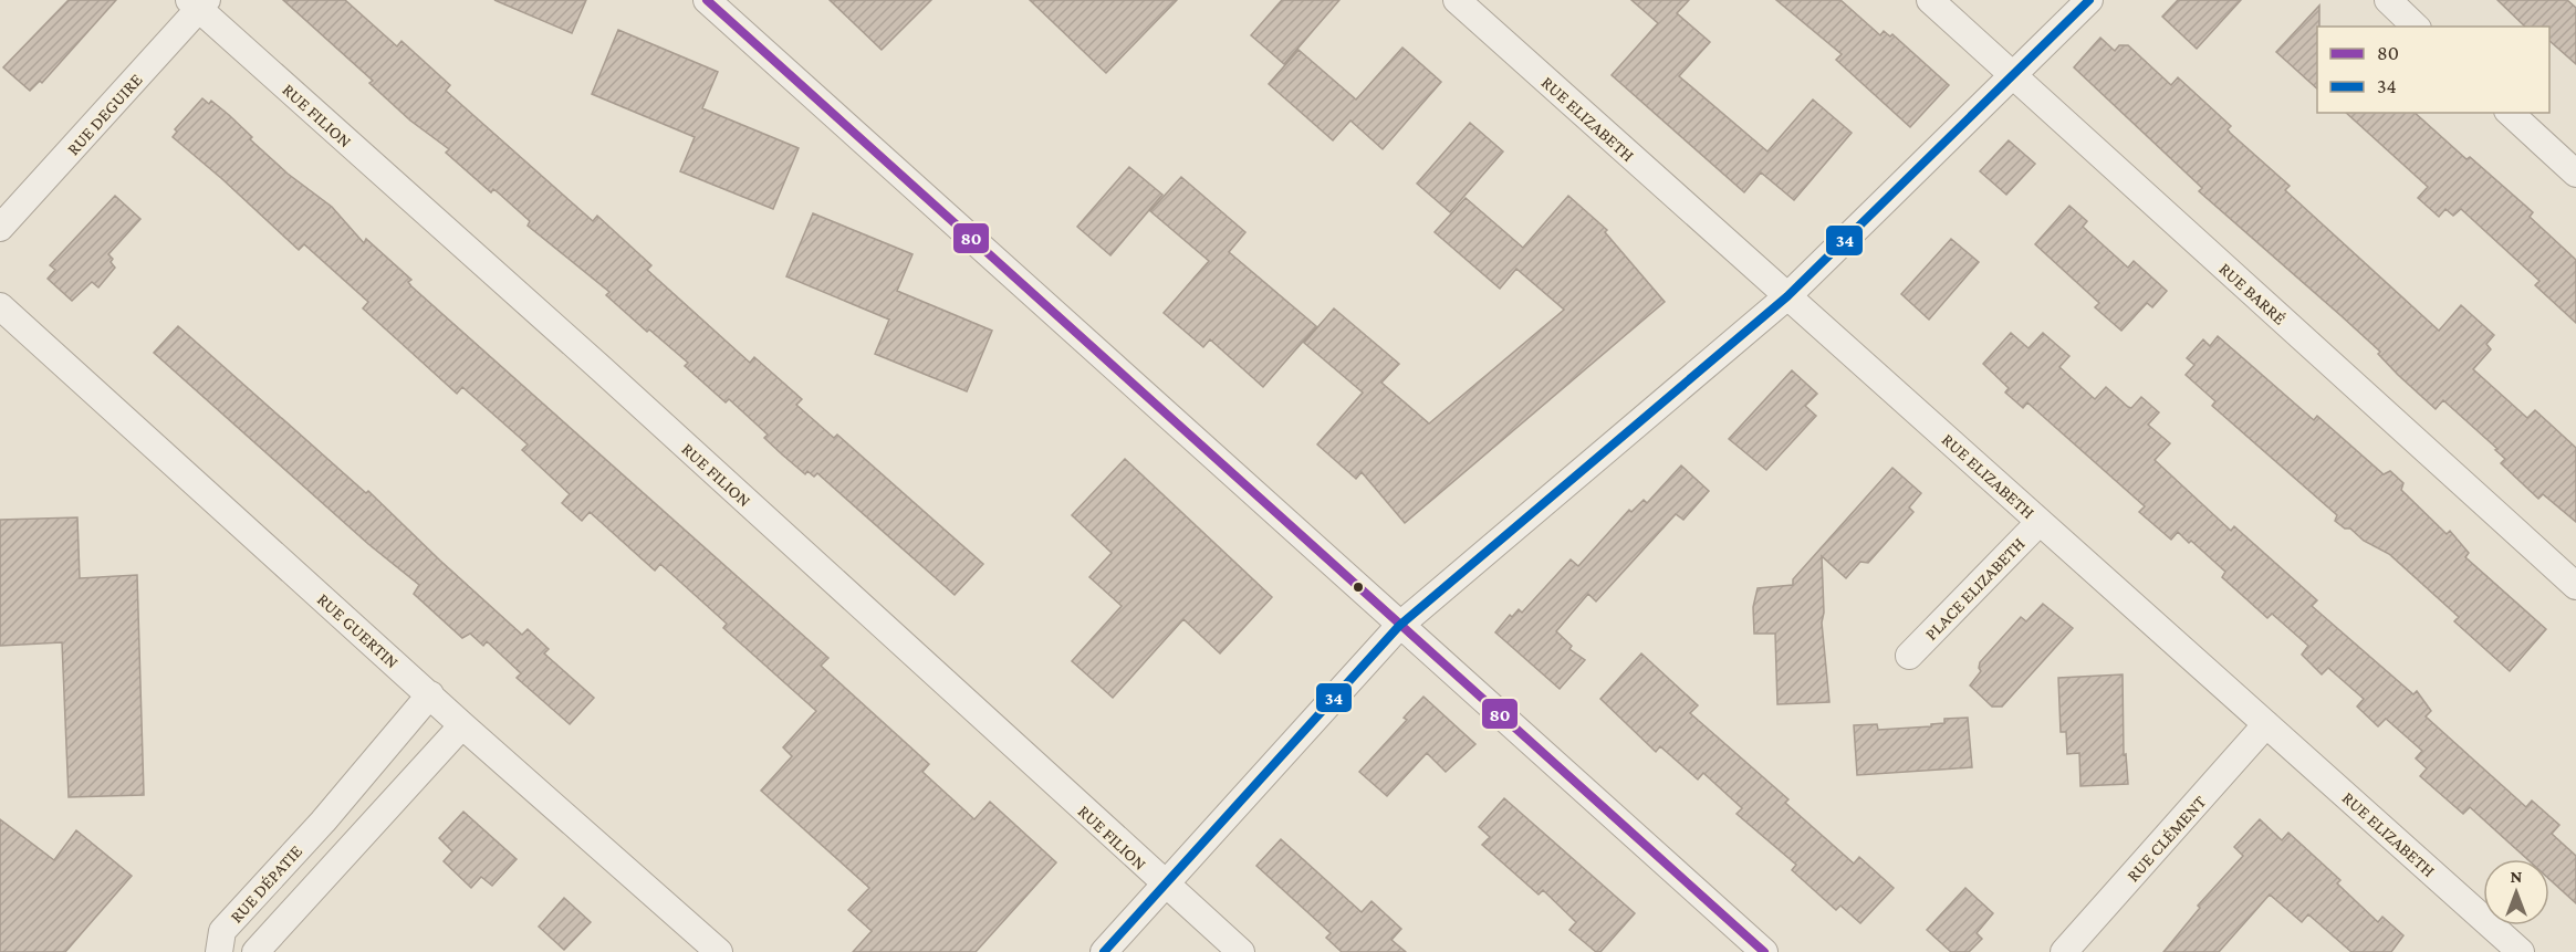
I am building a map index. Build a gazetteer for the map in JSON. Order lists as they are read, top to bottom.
{
  "streets": {
    "street": [
      "RUE DEGUIRE",
      "RUE FILION",
      "RUE ELIZABETH",
      "RUE BARRÉ",
      "PLACE ELIZABETH",
      "RUE GUERTIN",
      "RUE CLÉMENT",
      "RUE DÉPATIE"
    ]
  },
  "crossings": [
    ["RUE DEGUIRE", "RUE FILION"],
    ["RUE ELIZABETH", "PLACE ELIZABETH"],
    ["RUE ELIZABETH", "RUE CLÉMENT"],
    ["RUE GUERTIN", "RUE DÉPATIE"]
  ],
  "lines": ["transit line 80", "transit line 34"],
  "legend": ["80", "34"],
  "north": "top"
}
